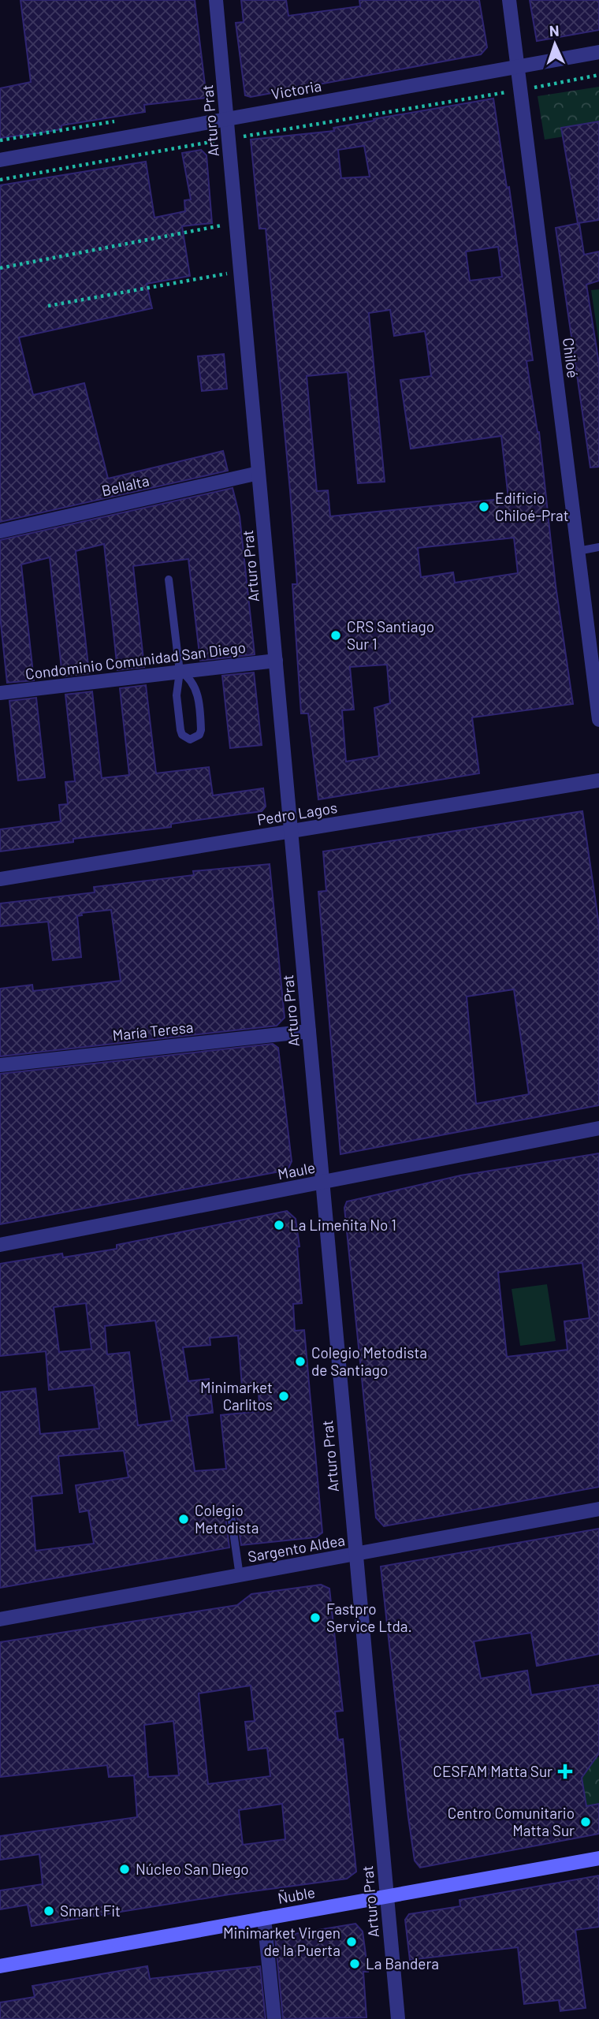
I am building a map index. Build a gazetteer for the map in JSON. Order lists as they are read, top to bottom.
{
  "streets": {
    "main road": ["Ñuble"],
    "street": [
      "Victoria",
      "Arturo Prat",
      "Chiloé",
      "Bellalta",
      "Condominio Comunidad San Diego",
      "Pedro Lagos",
      "María Teresa",
      "Maule",
      "Sargento Aldea"
    ]
  },
  "crossings": [
    ["Victoria", "Arturo Prat"],
    ["Victoria", "Chiloé"],
    ["Arturo Prat", "Bellalta"],
    ["Arturo Prat", "Condominio Comunidad San Diego"],
    ["Arturo Prat", "Pedro Lagos"],
    ["Arturo Prat", "María Teresa"],
    ["Arturo Prat", "Maule"],
    ["Arturo Prat", "Sargento Aldea"],
    ["Arturo Prat", "Ñuble"]
  ],
  "places": {
    "other": [
      "Edificio Chiloé-Prat",
      "CRS Santiago Sur 1",
      "La Limeñita No 1",
      "Colegio Metodista de Santiago",
      "Minimarket Carlitos",
      "Colegio Metodista",
      "Fastpro Service Ltda.",
      "Centro Comunitario Matta Sur",
      "Núcleo San Diego",
      "Smart Fit",
      "Minimarket Virgen de la Puerta",
      "La Bandera"
    ],
    "health": ["CESFAM Matta Sur"]
  },
  "north": "top"
}
